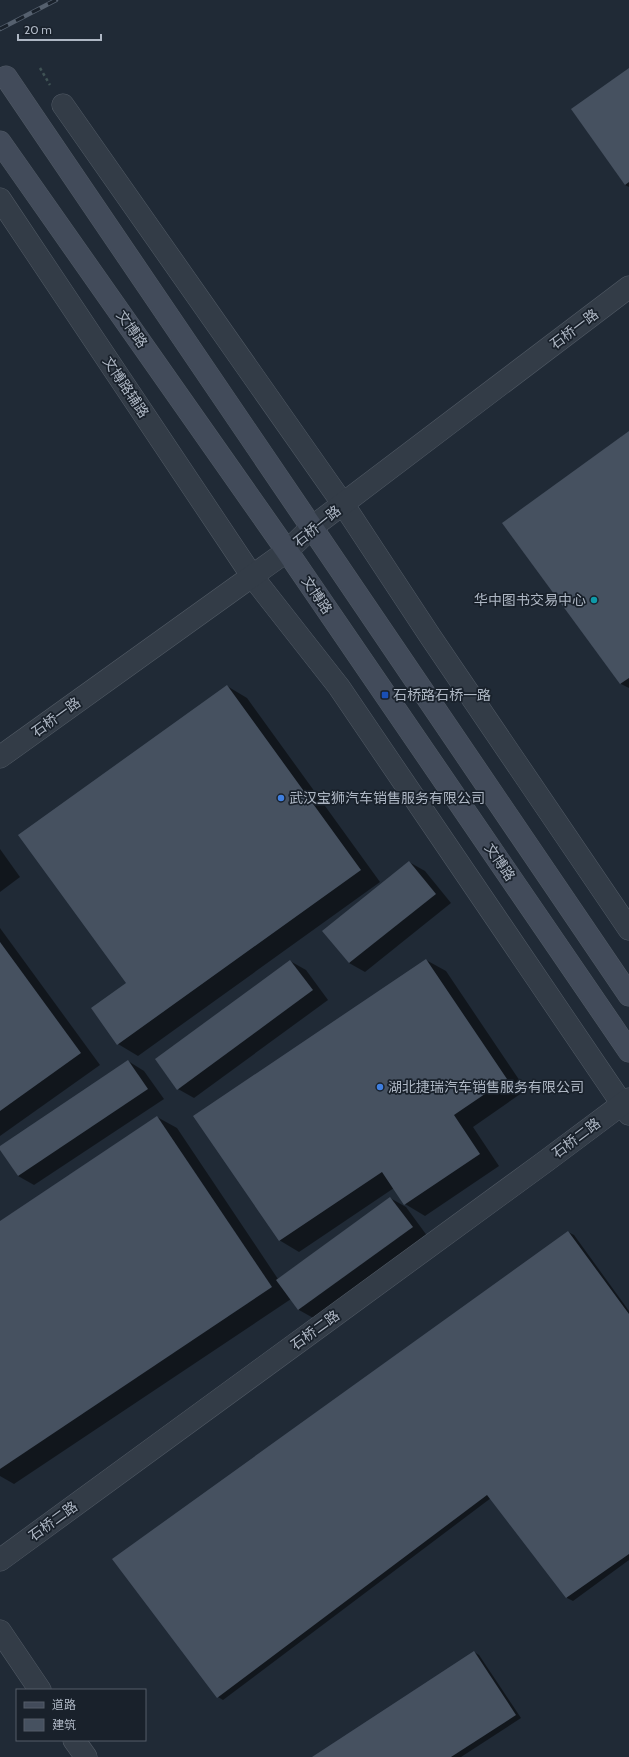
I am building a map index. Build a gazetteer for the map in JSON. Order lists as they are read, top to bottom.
{
  "streets": {
    "main road": ["文博路"],
    "street": ["石桥一路", "文博路辅路", "石桥二路"]
  },
  "crossings": [
    ["文博路", "石桥一路"],
    ["石桥一路", "文博路辅路"],
    ["文博路辅路", "石桥二路"]
  ],
  "places": {
    "other": ["华中图书交易中心", "武汉宝狮汽车销售服务有限公司", "湖北捷瑞汽车销售服务有限公司"],
    "transit": ["石桥路石桥一路"]
  },
  "legend": ["道路", "建筑"],
  "scale_bar": "20 m"
}
